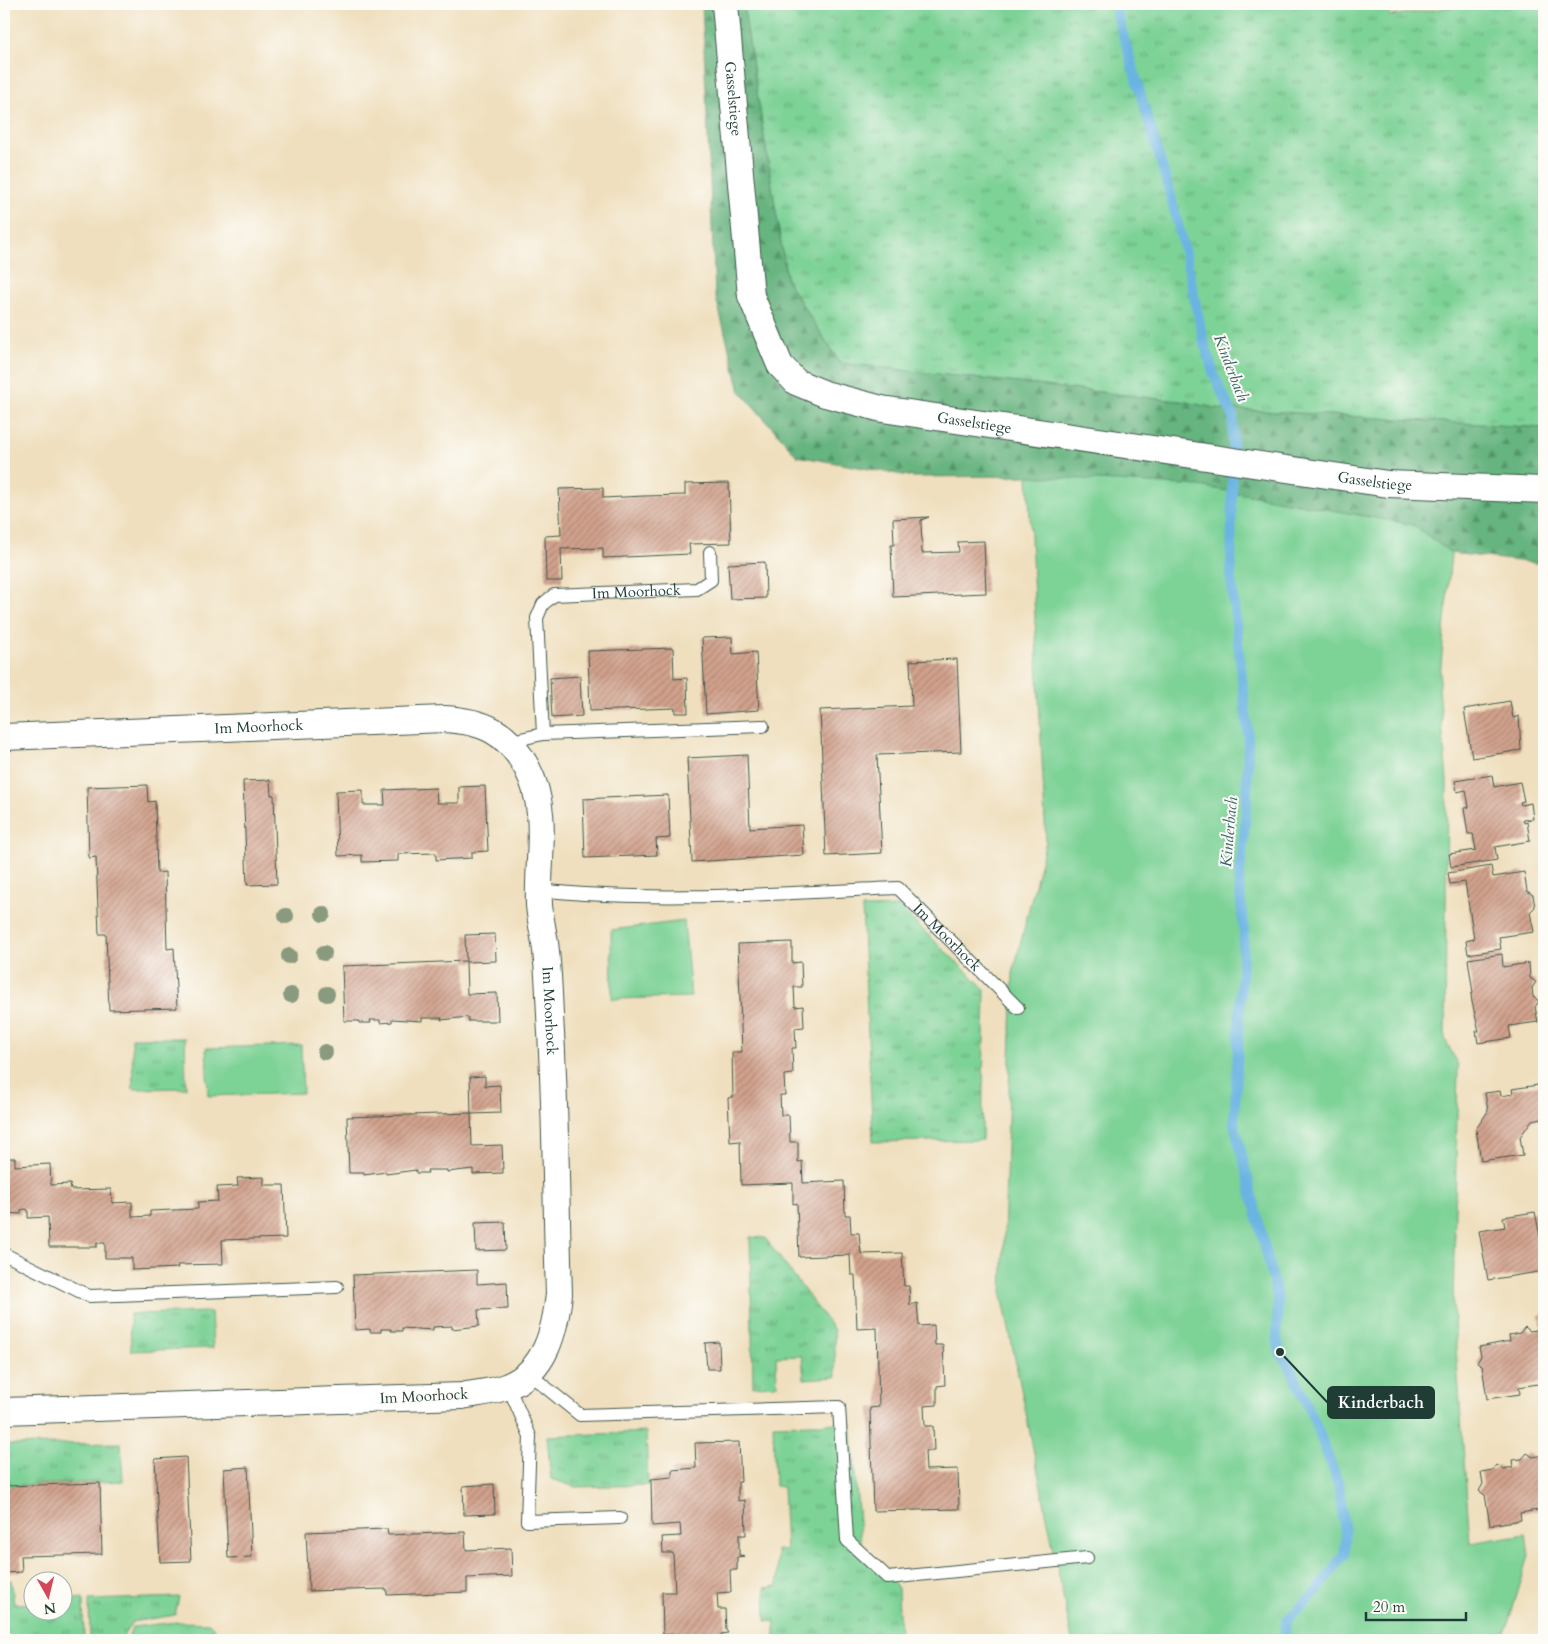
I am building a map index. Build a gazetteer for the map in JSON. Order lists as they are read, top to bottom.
{
  "streets": {
    "street": ["Gasselstiege", "Im Moorhock"]
  },
  "water": ["Kinderbach"],
  "places": ["Kinderbach"],
  "scale_bar": "20 m",
  "north": "bottom"
}
